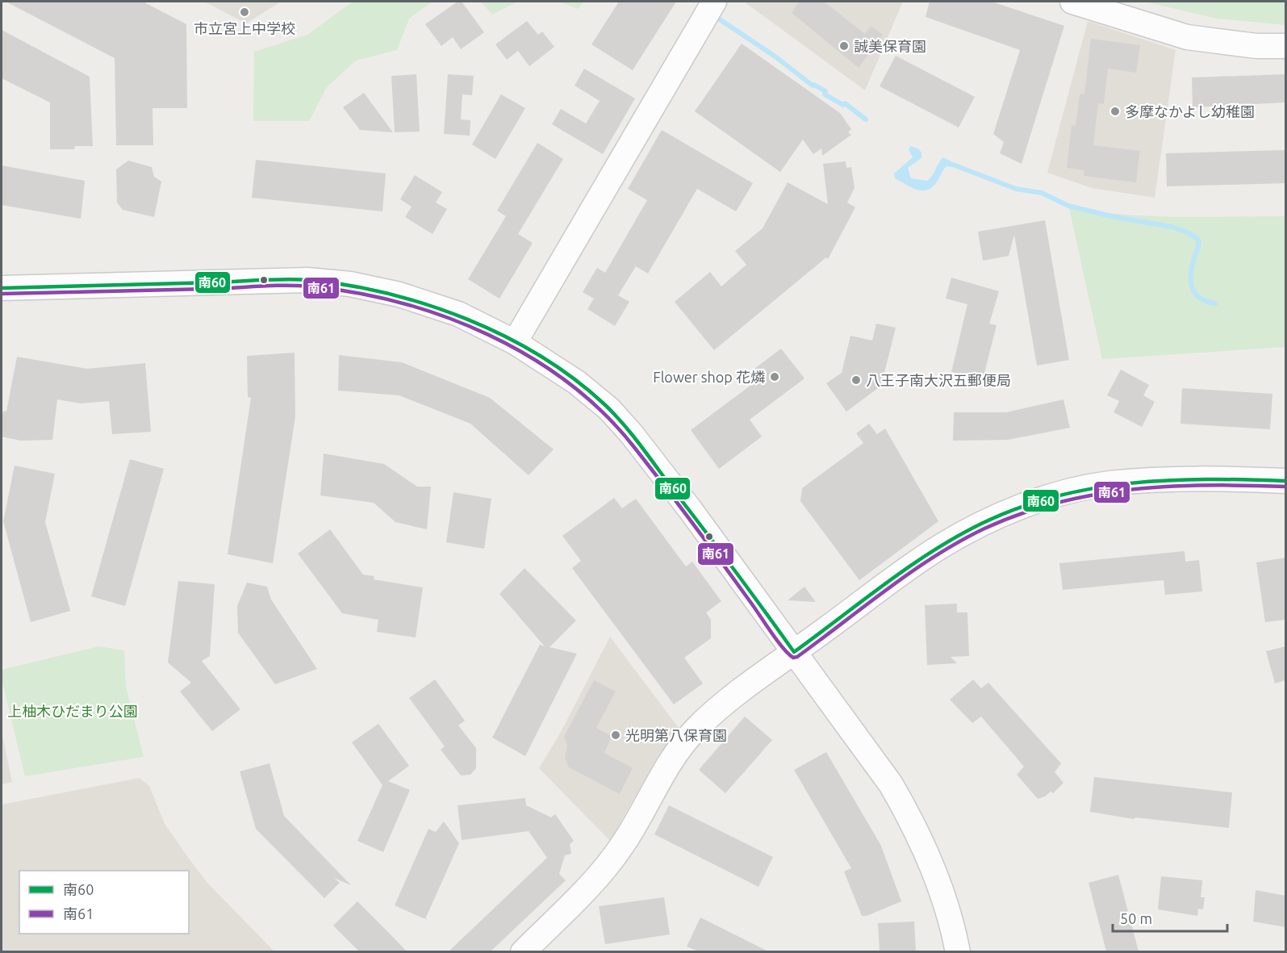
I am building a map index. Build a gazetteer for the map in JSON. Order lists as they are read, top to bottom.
{
  "parks": ["上柚木ひだまり公園"],
  "places": [
    "市立宮上中学校",
    "誠美保育園",
    "多摩なかよし幼稚園",
    "Flower shop 花燐",
    "八王子南大沢五郵便局",
    "光明第八保育園"
  ],
  "lines": ["transit line 南60", "transit line 南61"],
  "legend": ["南60", "南61"],
  "scale_bar": "50 m"
}
